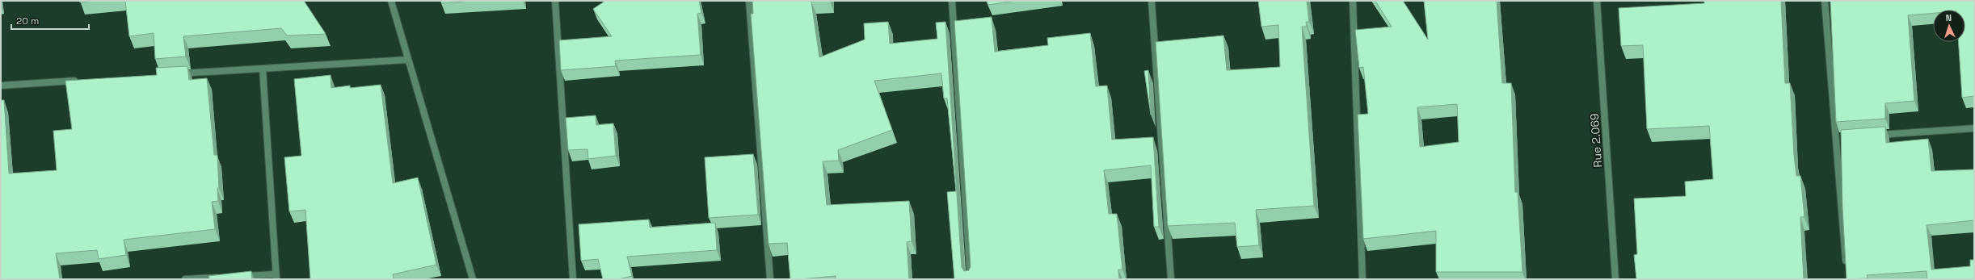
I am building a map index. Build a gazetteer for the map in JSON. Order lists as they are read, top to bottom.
{
  "streets": {
    "street": ["Rue 2.069"]
  },
  "scale_bar": "20 m",
  "north": "top"
}
